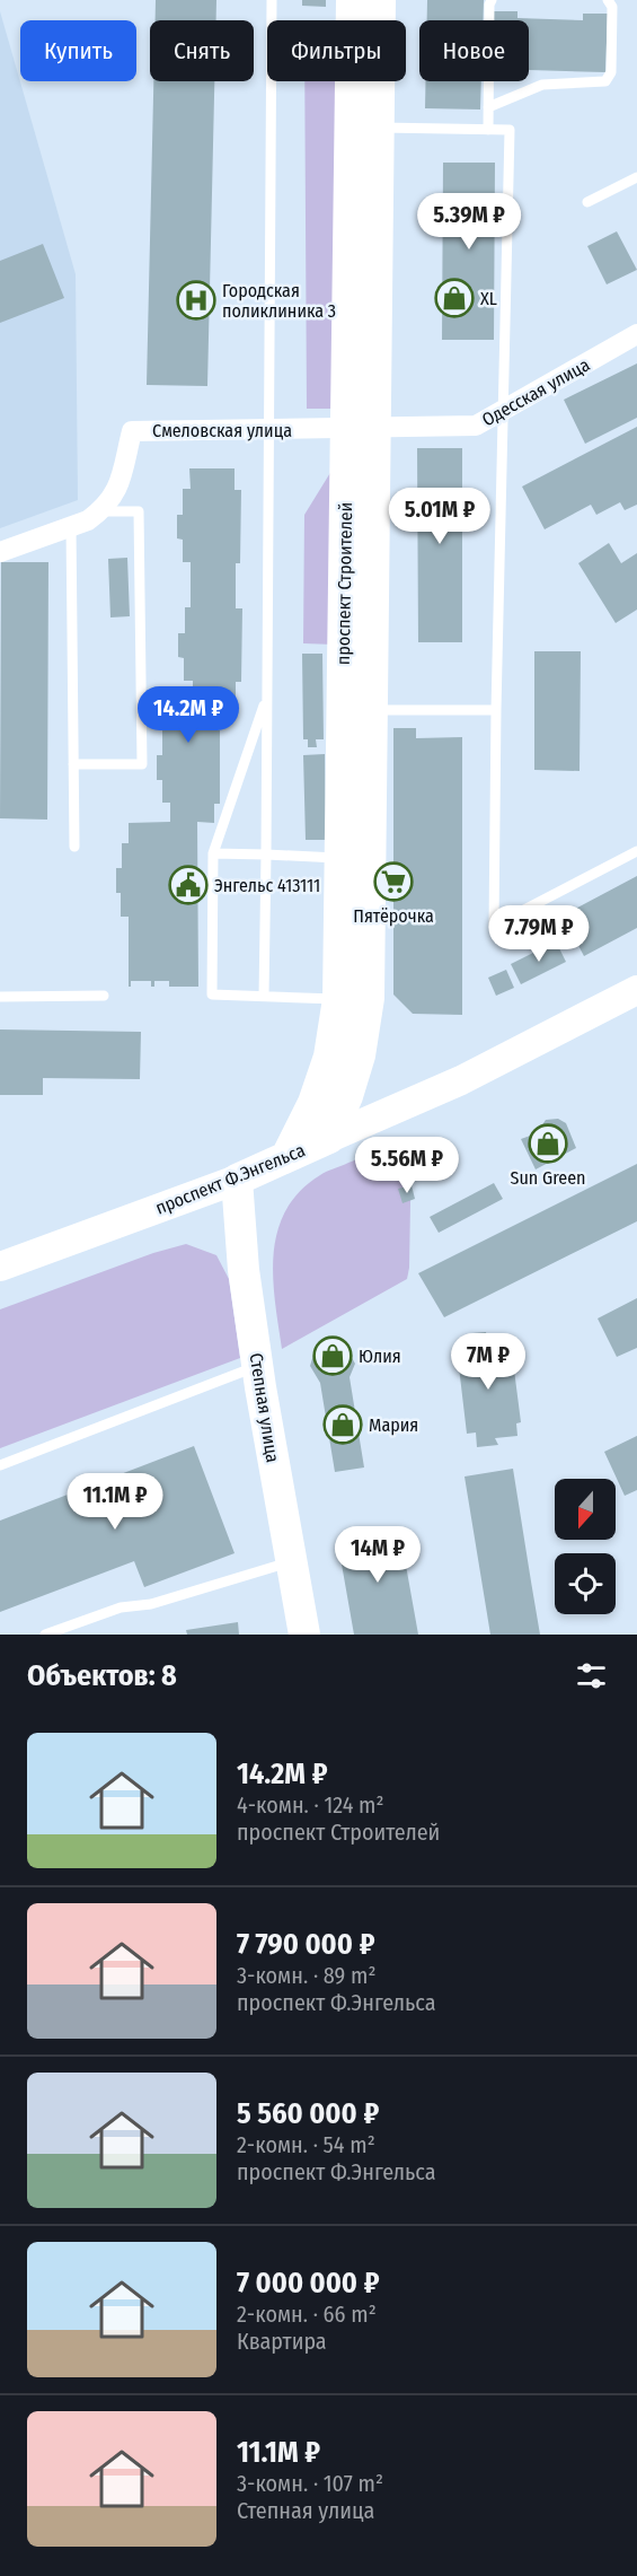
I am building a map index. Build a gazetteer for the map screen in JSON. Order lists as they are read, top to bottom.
{
  "streets": {
    "main road": ["проспект Строителей", "проспект Ф.Энгельса", "Степная улица"],
    "street": ["Одесская улица", "Смеловская улица"]
  },
  "crossings": [
    ["Одесская улица", "Смеловская улица"],
    ["Одесская улица", "проспект Строителей"],
    ["Смеловская улица", "проспект Строителей"],
    ["проспект Строителей", "проспект Ф.Энгельса"],
    ["проспект Ф.Энгельса", "Степная улица"]
  ],
  "places": {
    "shop": [
      "XL",
      "Sun Green",
      "Юлия",
      "Мария"
    ],
    "hospital": ["Городская поликлиника 3"],
    "supermarket": ["Пятёрочка"],
    "public building": ["Энгельс 413111"]
  },
  "north": "bottom",
  "page": {
    "chip": [
      "Купить",
      "Снять",
      "Фильтры",
      "Новое"
    ],
    "price": [
      "5.39M ₽",
      "5.01M ₽",
      "14.2M ₽",
      "7.79M ₽",
      "5.56M ₽",
      "7M ₽",
      "11.1M ₽",
      "14M ₽"
    ],
    "heading": "Объектов: 8",
    "list": [
      {
        "name": "14.2M ₽",
        "note": "4-комн. · 124 m² · проспект Строителей"
      },
      {
        "name": "7 790 000 ₽",
        "note": "3-комн. · 89 m² · проспект Ф.Энгельса"
      },
      {
        "name": "5 560 000 ₽",
        "note": "2-комн. · 54 m² · проспект Ф.Энгельса"
      },
      {
        "name": "7 000 000 ₽",
        "note": "2-комн. · 66 m² · Квартира"
      },
      {
        "name": "11.1M ₽",
        "note": "3-комн. · 107 m² · Степная улица"
      }
    ]
  }
}
